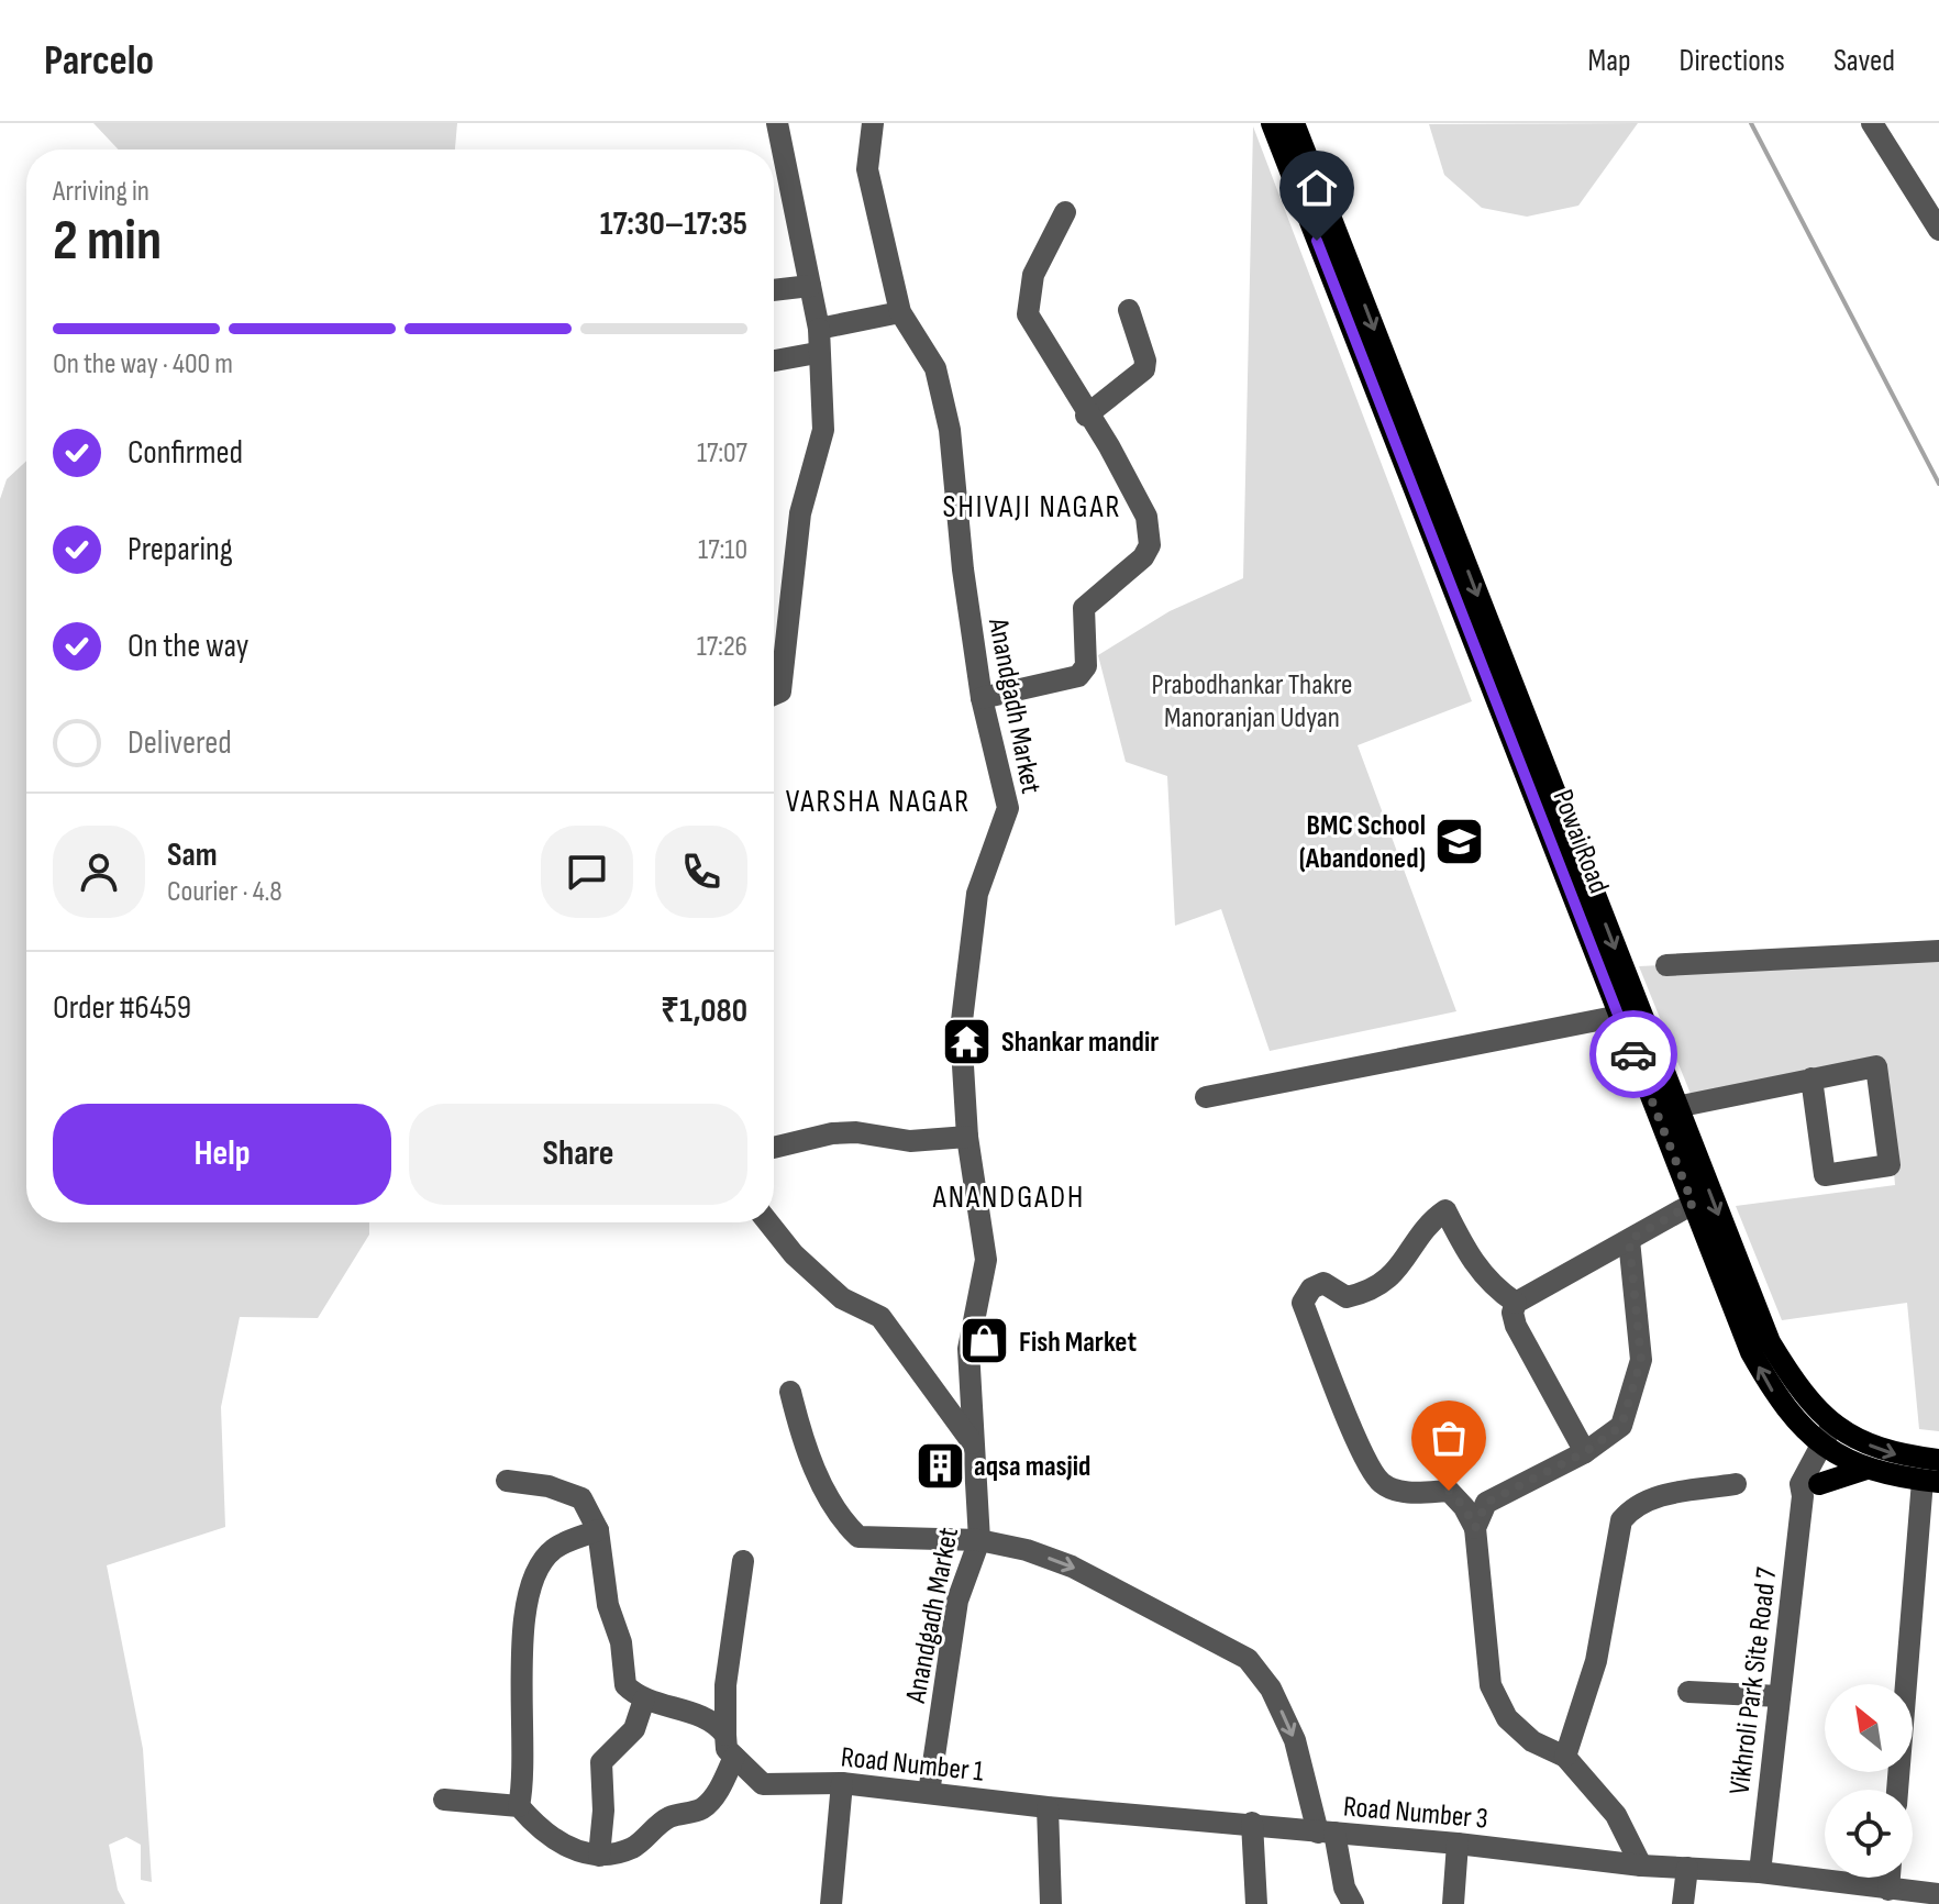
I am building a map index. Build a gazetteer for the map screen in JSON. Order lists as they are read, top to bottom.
{
  "streets": {
    "main road": ["Powai Road"],
    "street": [
      "Anandgadh Market",
      "Vikhroli Park Site Road 7",
      "Road Number 1",
      "Road Number 3"
    ]
  },
  "crossings": [
    ["Anandgadh Market", "Road Number 1"],
    ["Anandgadh Market", "Road Number 3"],
    ["Powai Road", "Vikhroli Park Site Road 7"],
    ["Vikhroli Park Site Road 7", "Road Number 3"],
    ["Road Number 1", "Road Number 3"]
  ],
  "districts": ["SHIVAJI NAGAR", "VARSHA NAGAR", "ANANDGADH"],
  "parks": ["Prabodhankar Thakre Manoranjan Udyan"],
  "places": {
    "school or university": ["BMC School (Abandoned)"],
    "temple": ["Shankar mandir"],
    "shop": ["Fish Market"],
    "building": ["aqsa masjid"]
  },
  "north": "top left",
  "page": {
    "header": "Parcelo",
    "nav": ["Map", "Directions", "Saved"],
    "heading": ["2 min", "Arriving in", "17:30–17:35"],
    "panel": [
      "Sam",
      "Courier · 4.8",
      "Order #6459",
      "₹1,080"
    ],
    "bar": "On the way · 400 m",
    "list": [
      ["Confirmed", "17:07"],
      ["Preparing", "17:10"],
      ["On the way", "17:26"],
      "Delivered"
    ],
    "buttons": ["Help", "Share"]
  }
}
